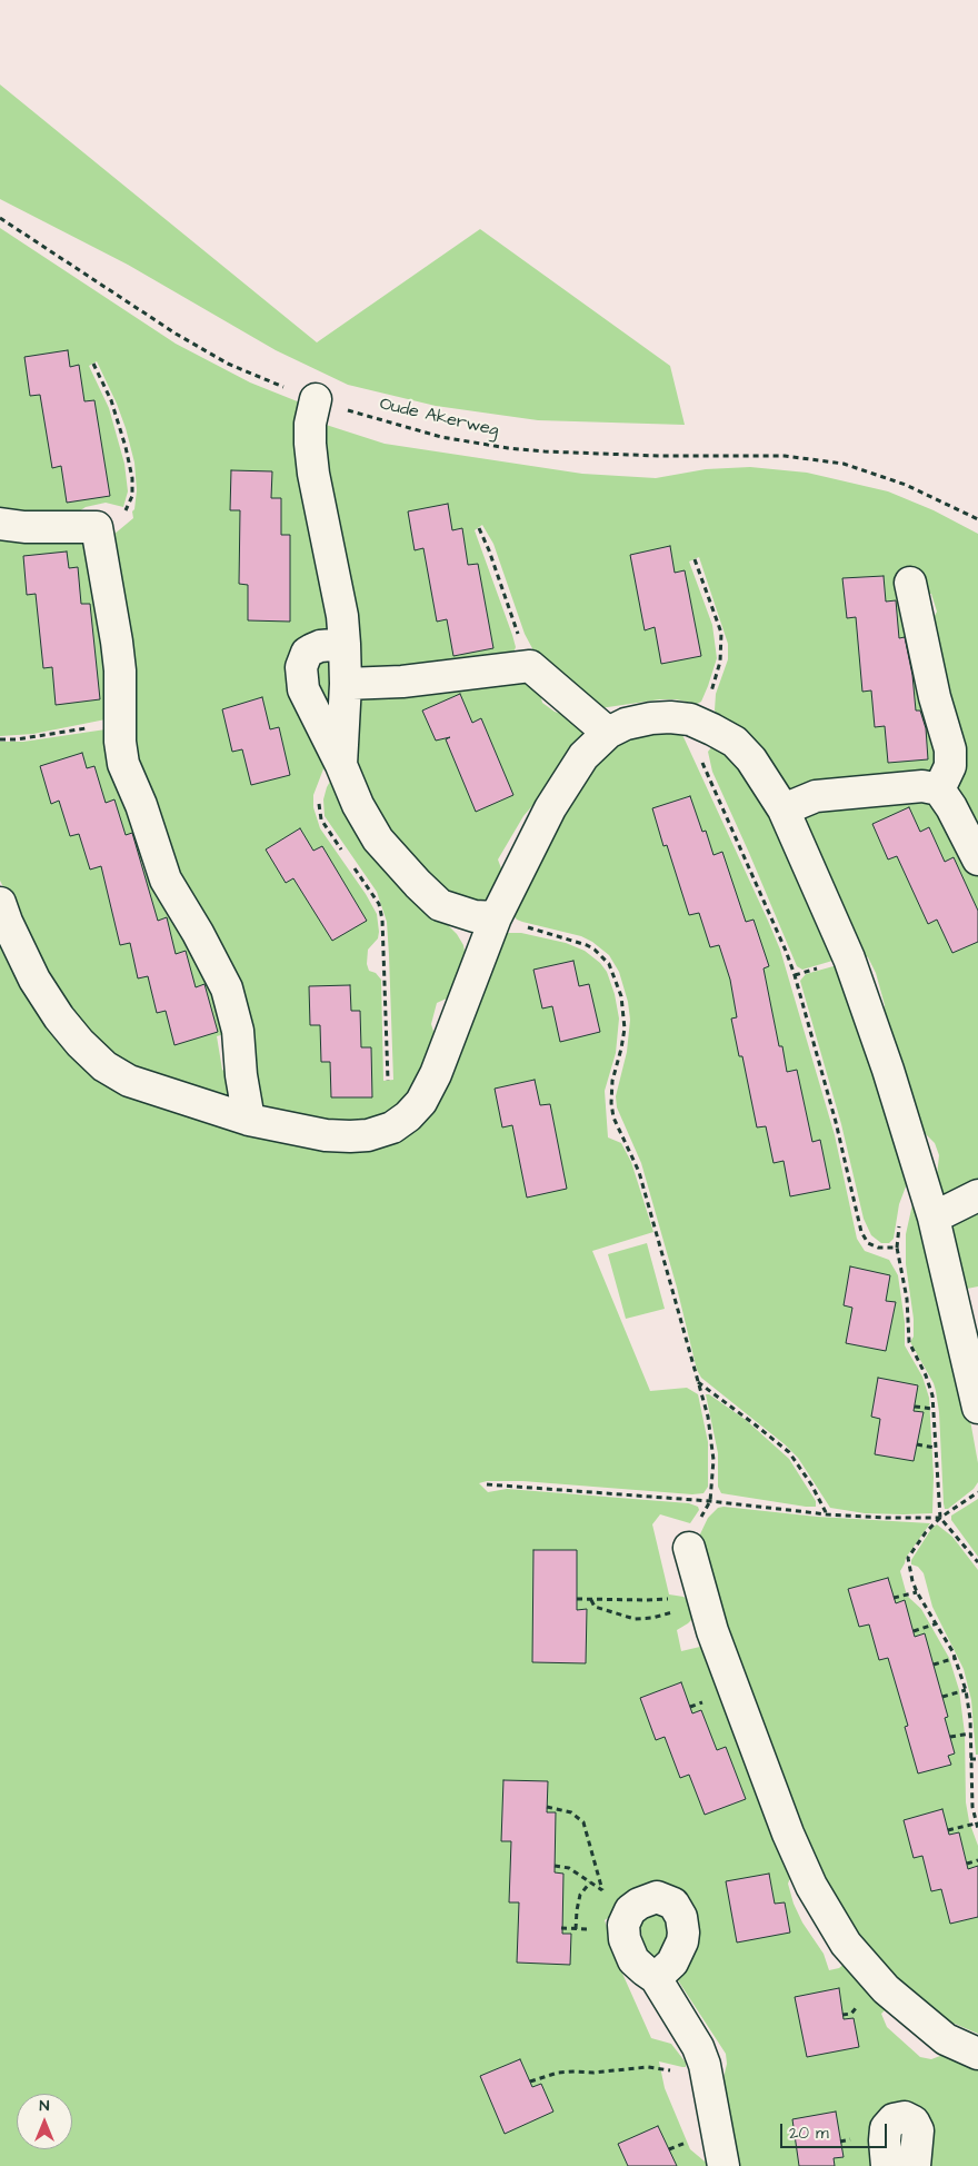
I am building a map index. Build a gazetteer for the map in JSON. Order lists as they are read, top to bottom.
{
  "streets": {
    "path": ["Oude Akerweg"]
  },
  "scale_bar": "20 m",
  "north": "top"
}
